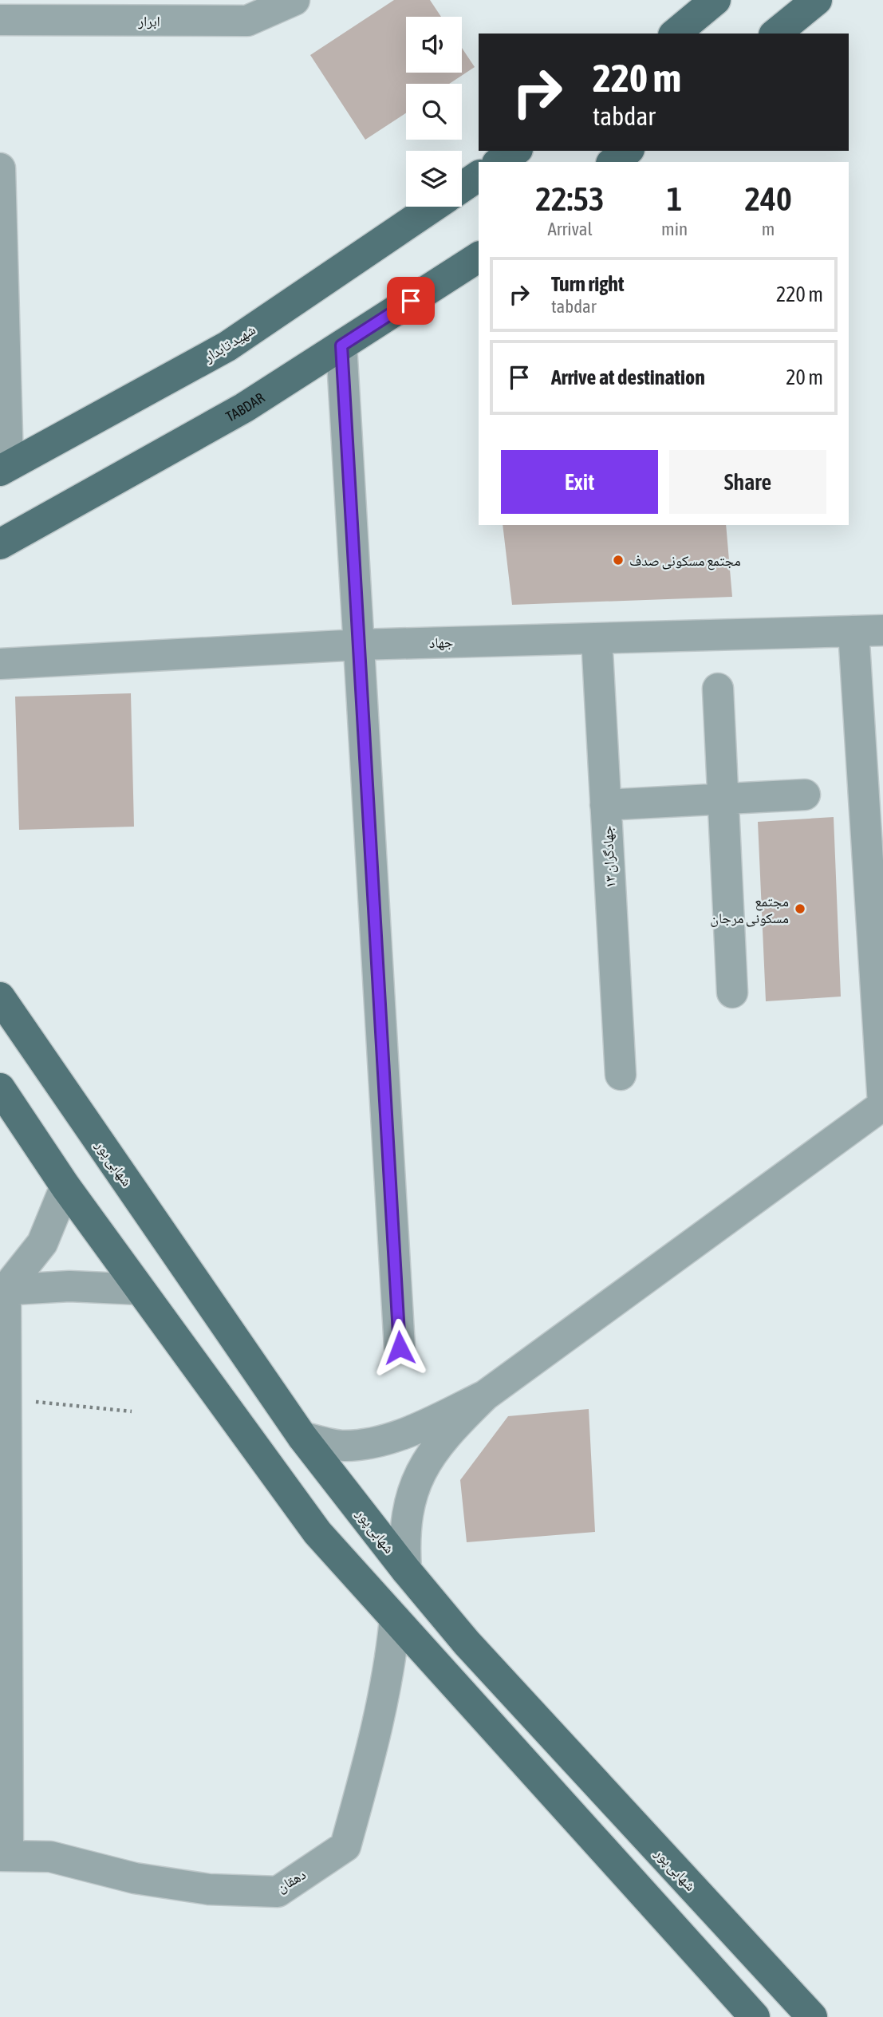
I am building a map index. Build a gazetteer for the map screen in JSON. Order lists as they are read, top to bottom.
{
  "streets": {
    "main road": ["شهید تابدار", "TABDAR", "شهابی پور"],
    "street": [
      "ابرار",
      "جهاد",
      "جهادگران ۱۳",
      "دهقان"
    ]
  },
  "crossings": [
    ["جهاد", "جهادگران ۱۳"]
  ],
  "places": ["مجتمع مسکونی صدف", "مجتمع مسکونی مرجان"],
  "page": {
    "turn": ["220 m", "tabdar"],
    "eta": [
      "22:53",
      "Arrival",
      "1",
      "min",
      "240",
      "m"
    ],
    "list": [
      {
        "name": "Turn right",
        "note": "tabdar",
        "value": "220 m"
      },
      {
        "name": "Arrive at destination",
        "value": "20 m"
      }
    ],
    "buttons": ["Exit", "Share"]
  }
}
